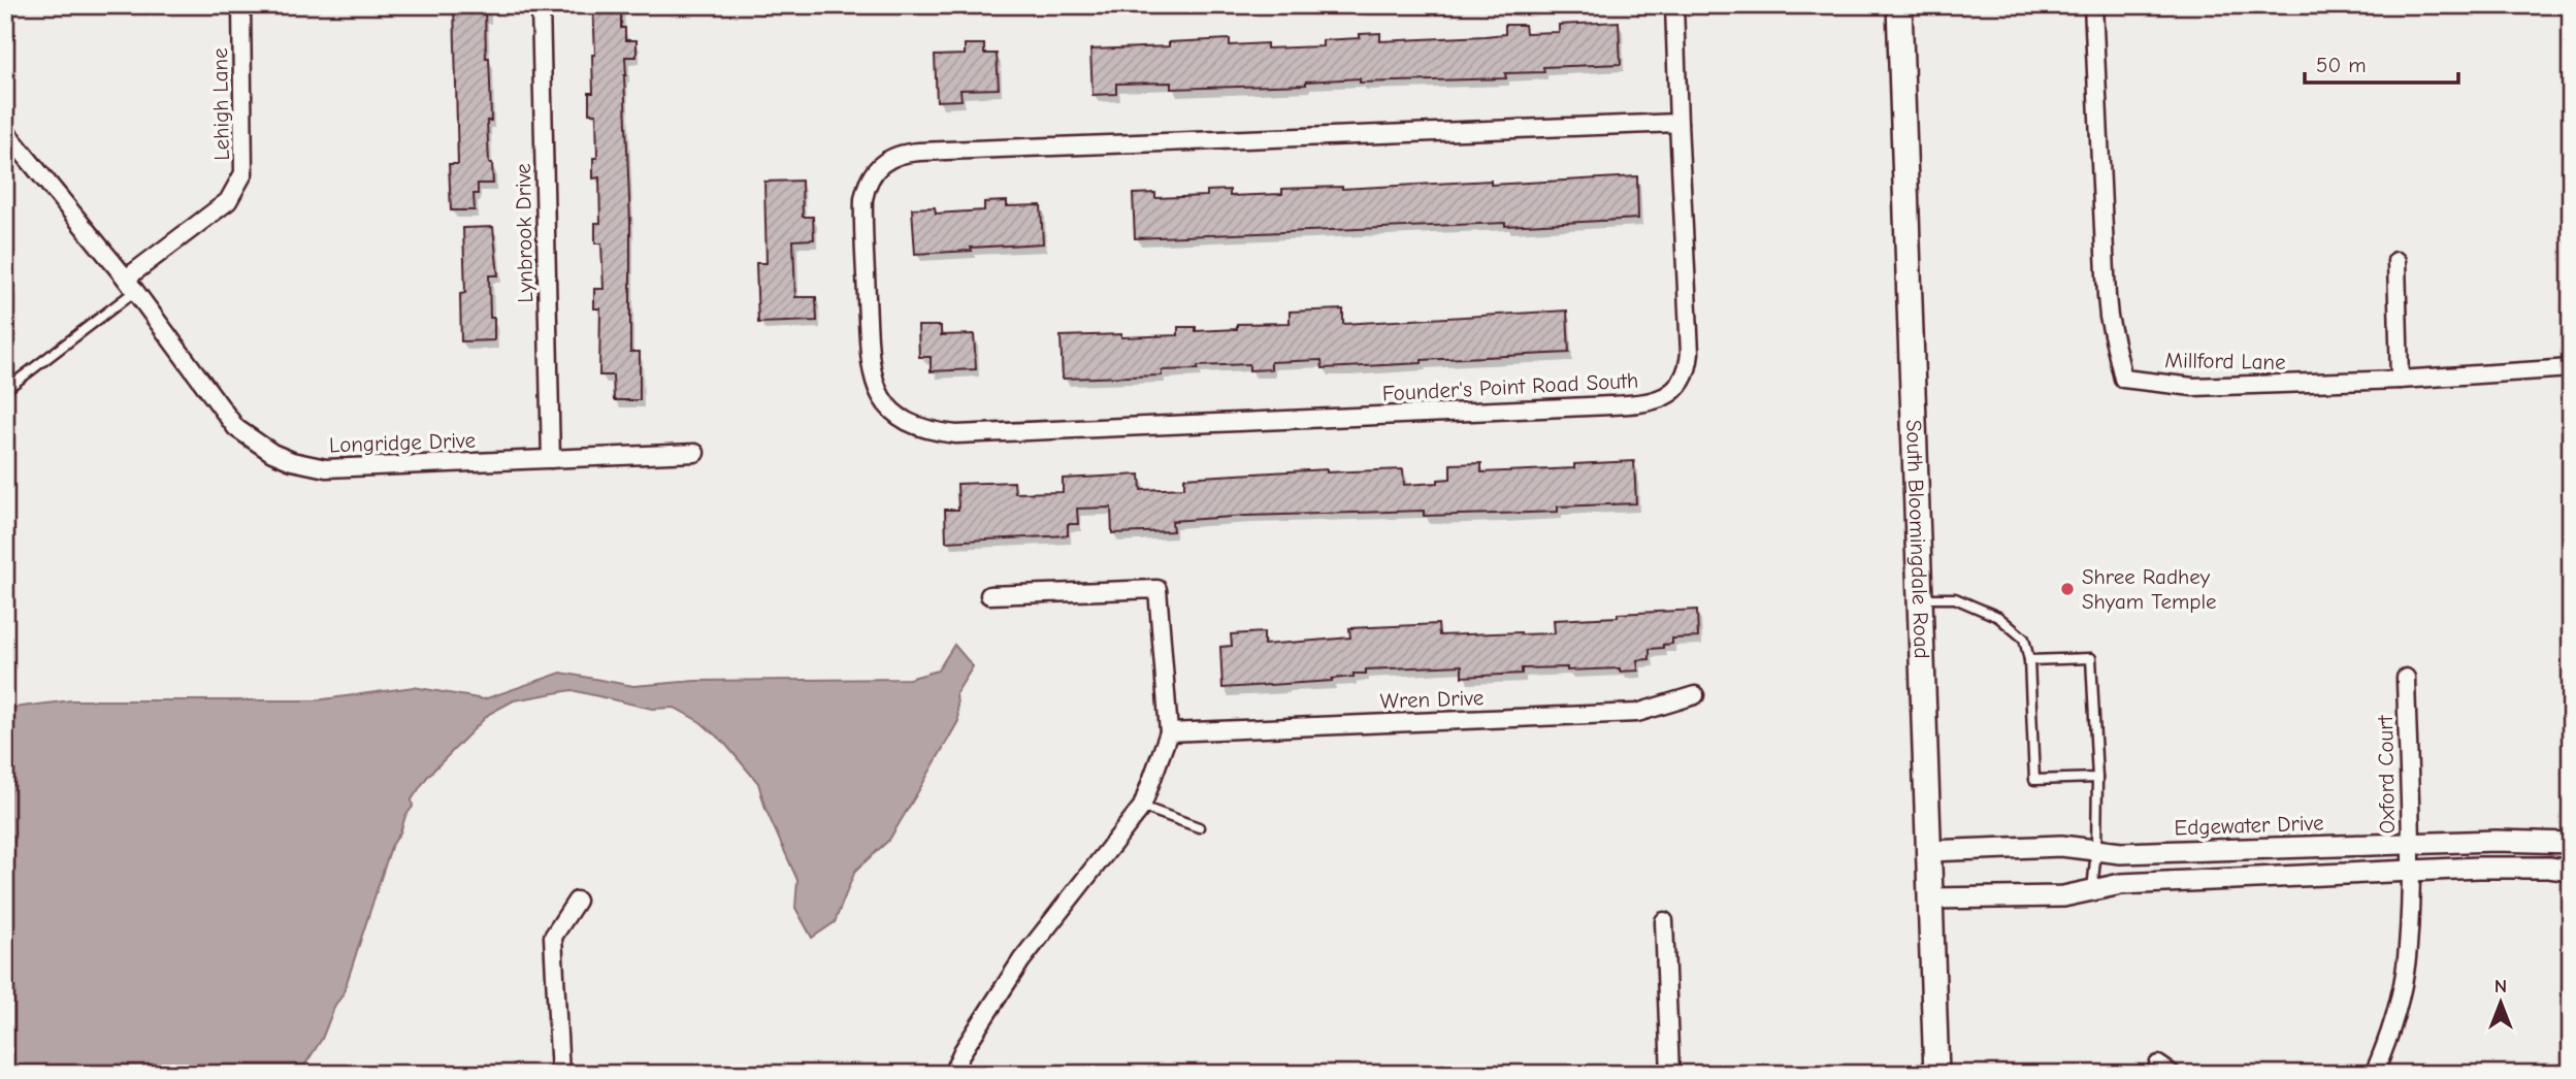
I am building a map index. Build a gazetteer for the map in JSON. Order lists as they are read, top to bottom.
{
  "streets": {
    "main road": ["South Bloomingdale Road"],
    "street": [
      "Lehigh Lane",
      "Lynbrook Drive",
      "Millford Lane",
      "Founder's Point Road South",
      "Longridge Drive",
      "Wren Drive",
      "Oxford Court",
      "Edgewater Drive"
    ]
  },
  "crossings": [
    ["Lehigh Lane", "Longridge Drive"],
    ["Lynbrook Drive", "Longridge Drive"],
    ["South Bloomingdale Road", "Edgewater Drive"],
    ["Oxford Court", "Edgewater Drive"]
  ],
  "places": ["Shree Radhey Shyam Temple"],
  "scale_bar": "50 m",
  "north": "top"
}
